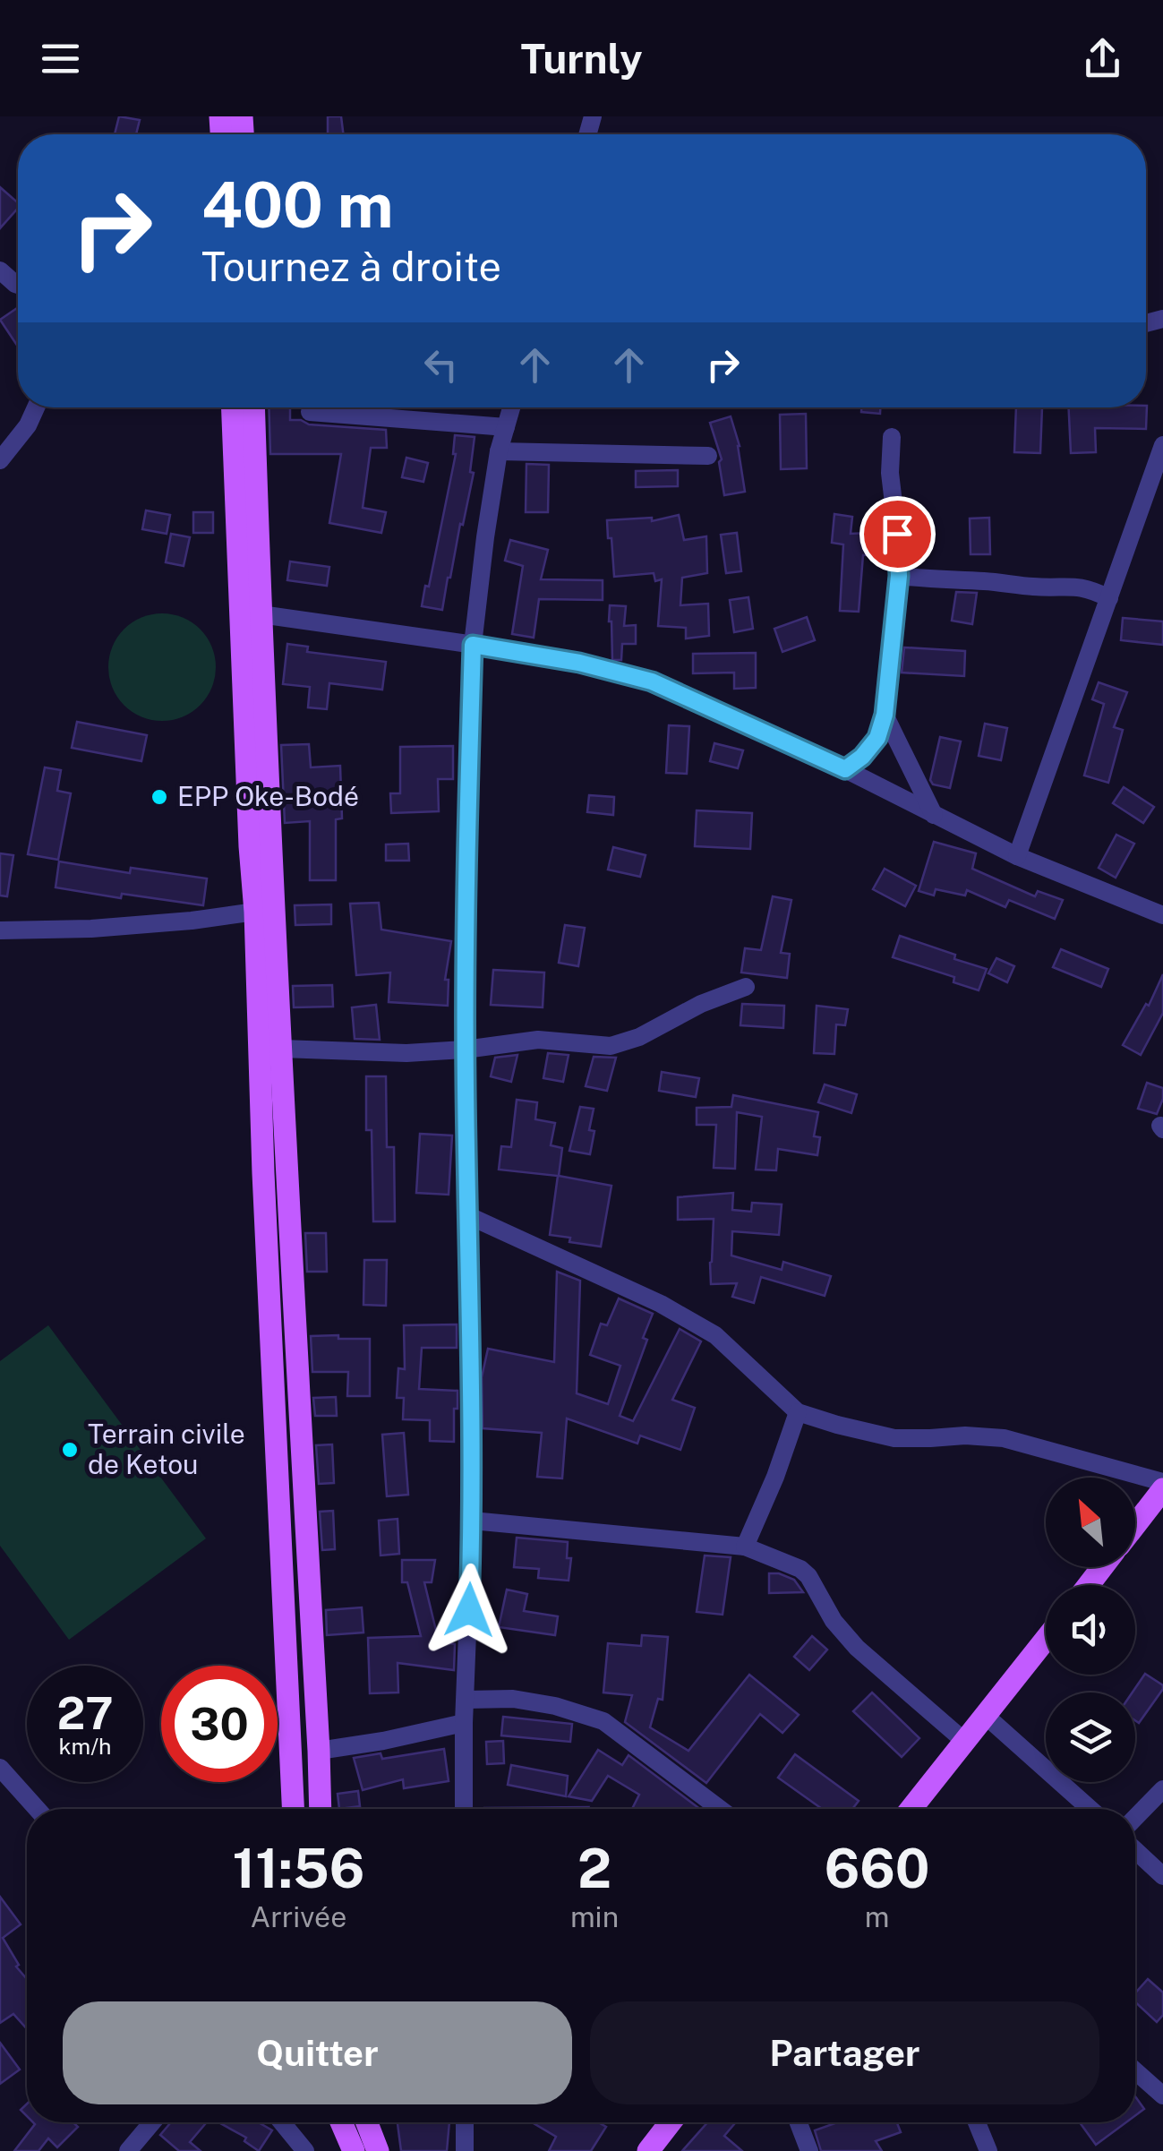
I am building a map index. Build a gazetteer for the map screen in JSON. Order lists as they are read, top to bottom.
{
  "places": ["EPP Oke-Bodé", "Terrain civile de Ketou"],
  "north": "top left",
  "page": {
    "header": "Turnly",
    "turn": ["400 m", "Tournez à droite"],
    "speed": "27 km/h",
    "limit": "30",
    "eta": [
      "11:56",
      "Arrivée",
      "2",
      "min",
      "660",
      "m"
    ],
    "buttons": ["Quitter", "Partager"]
  }
}
